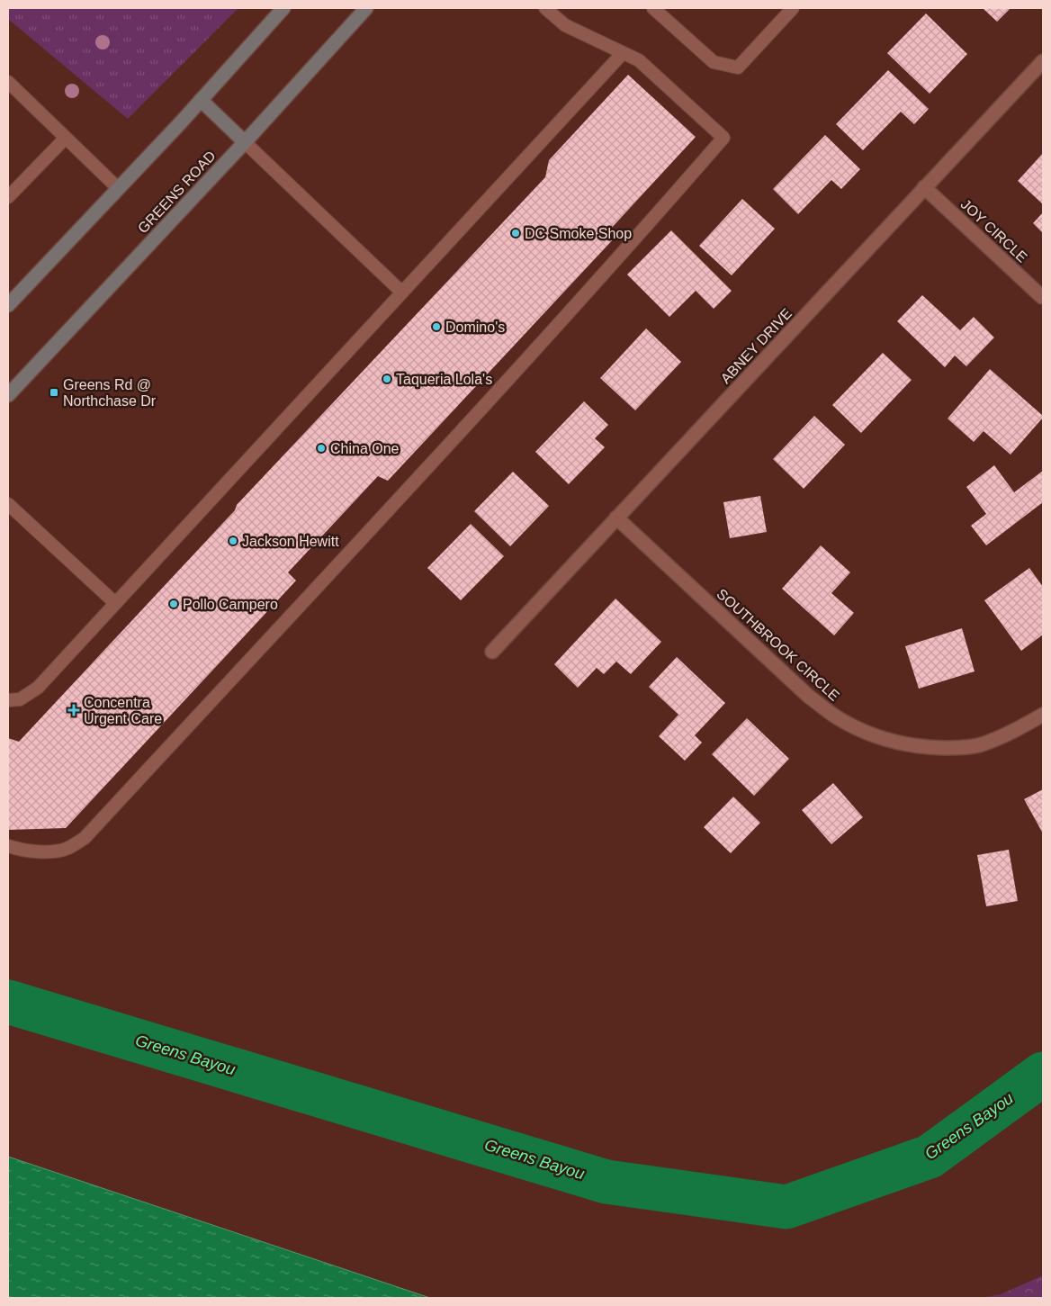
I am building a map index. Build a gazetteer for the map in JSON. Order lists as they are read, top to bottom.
{
  "streets": {
    "main road": ["GREENS ROAD"],
    "street": ["JOY CIRCLE", "ABNEY DRIVE", "SOUTHBROOK CIRCLE"]
  },
  "crossings": [
    ["JOY CIRCLE", "ABNEY DRIVE"],
    ["ABNEY DRIVE", "SOUTHBROOK CIRCLE"]
  ],
  "water": ["Greens Bayou"],
  "places": {
    "other": [
      "DC Smoke Shop",
      "Domino's",
      "Taqueria Lola's",
      "China One",
      "Jackson Hewitt",
      "Pollo Campero"
    ],
    "transit": ["Greens Rd @ Northchase Dr"],
    "health": ["Concentra Urgent Care"]
  }
}
